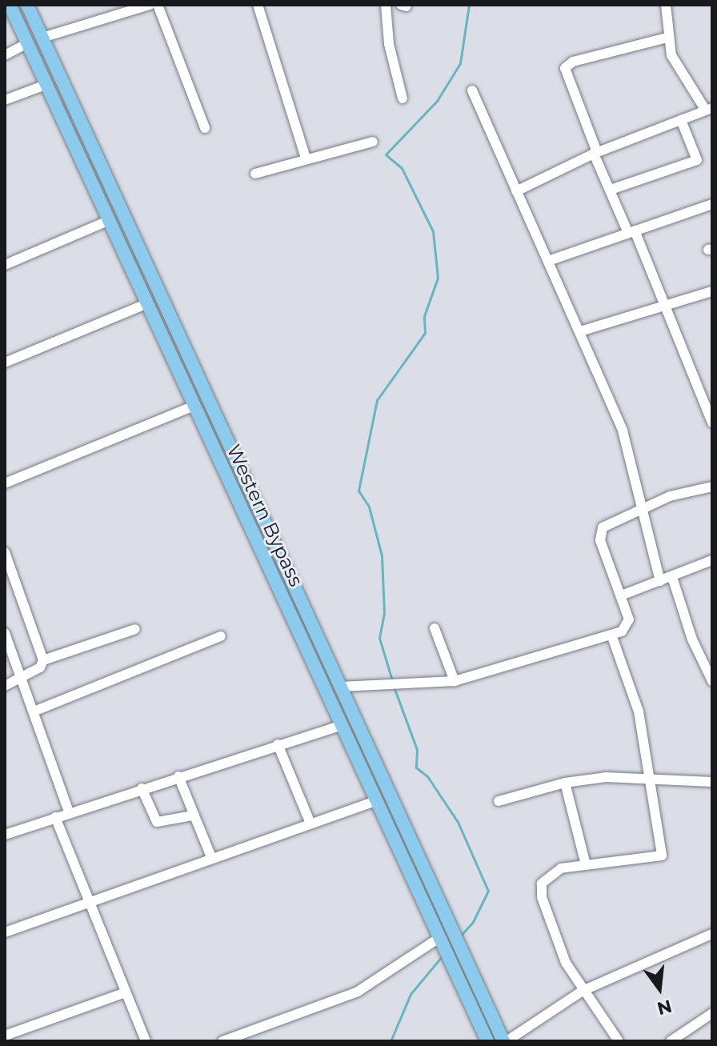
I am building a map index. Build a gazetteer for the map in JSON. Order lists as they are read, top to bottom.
{
  "streets": {
    "main road": ["Western Bypass"]
  },
  "north": "bottom"
}
